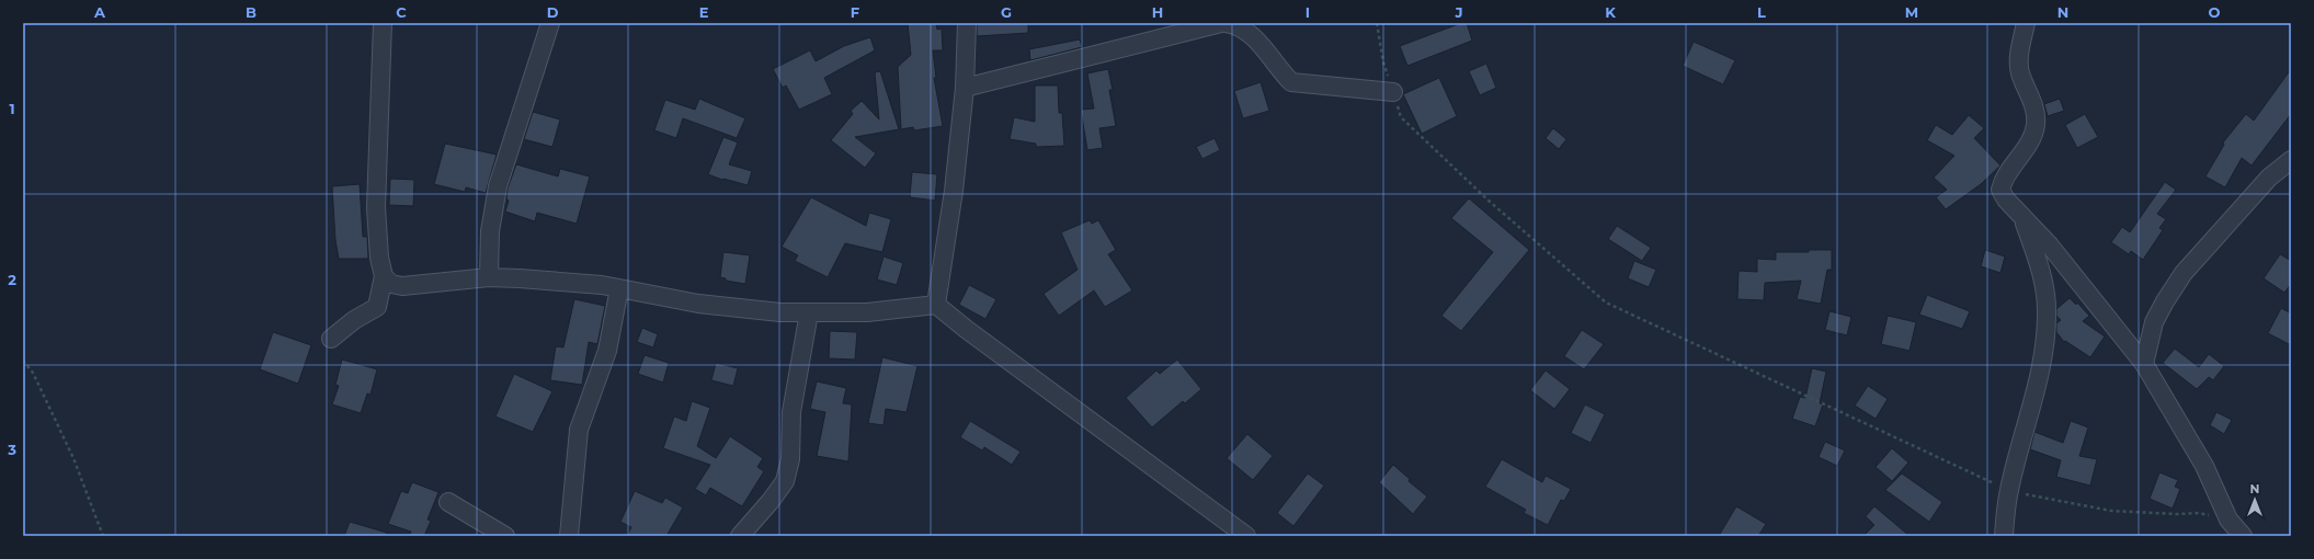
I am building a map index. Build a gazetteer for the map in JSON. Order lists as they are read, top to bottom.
{
  "north": "top",
  "grid": {
    "columns": [
      "A",
      "B",
      "C",
      "D",
      "E",
      "F",
      "G",
      "H",
      "I",
      "J",
      "K",
      "L",
      "M",
      "N",
      "O"
    ],
    "rows": ["1", "2", "3"]
  }
}
